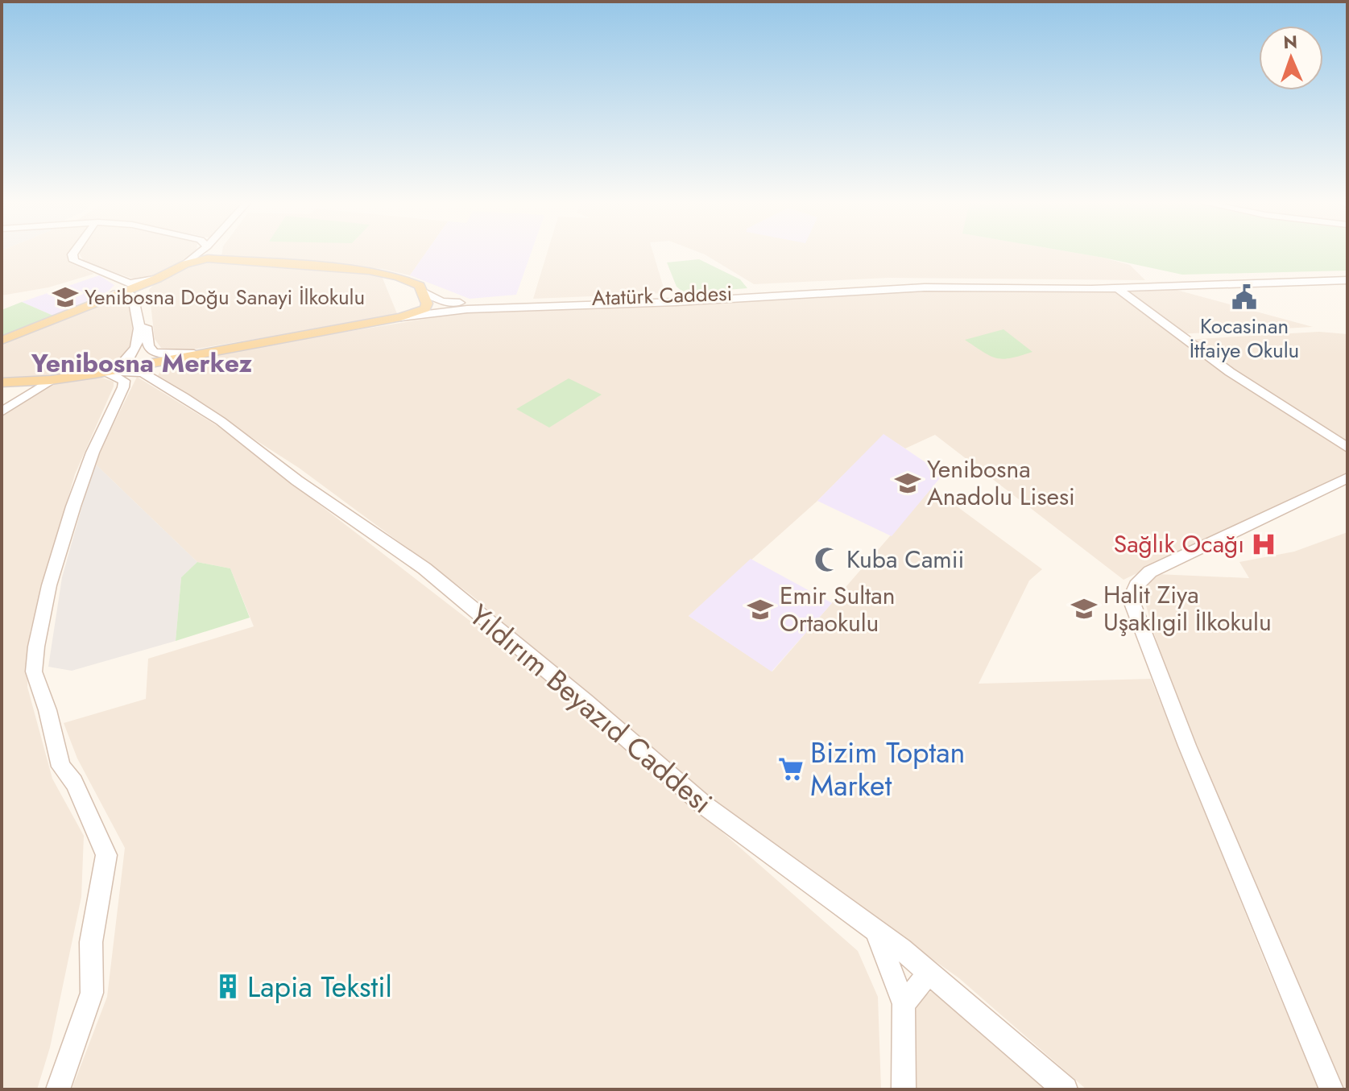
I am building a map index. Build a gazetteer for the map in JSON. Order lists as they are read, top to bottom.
{
  "streets": {
    "main road": ["Atatürk Caddesi", "Yıldırım Beyazıd Caddesi"]
  },
  "districts": ["Yenibosna Merkez"],
  "places": {
    "school or university": [
      "Yenibosna Doğu Sanayi İlkokulu",
      "Yenibosna Anadolu Lisesi",
      "Halit Ziya Uşaklıgil İlkokulu",
      "Emir Sultan Ortaokulu"
    ],
    "public building": ["Kocasinan İtfaiye Okulu"],
    "hospital": ["Sağlık Ocağı"],
    "mosque": ["Kuba Camii"],
    "supermarket": ["Bizim Toptan Market"],
    "building": ["Lapia Tekstil"]
  },
  "north": "top"
}
